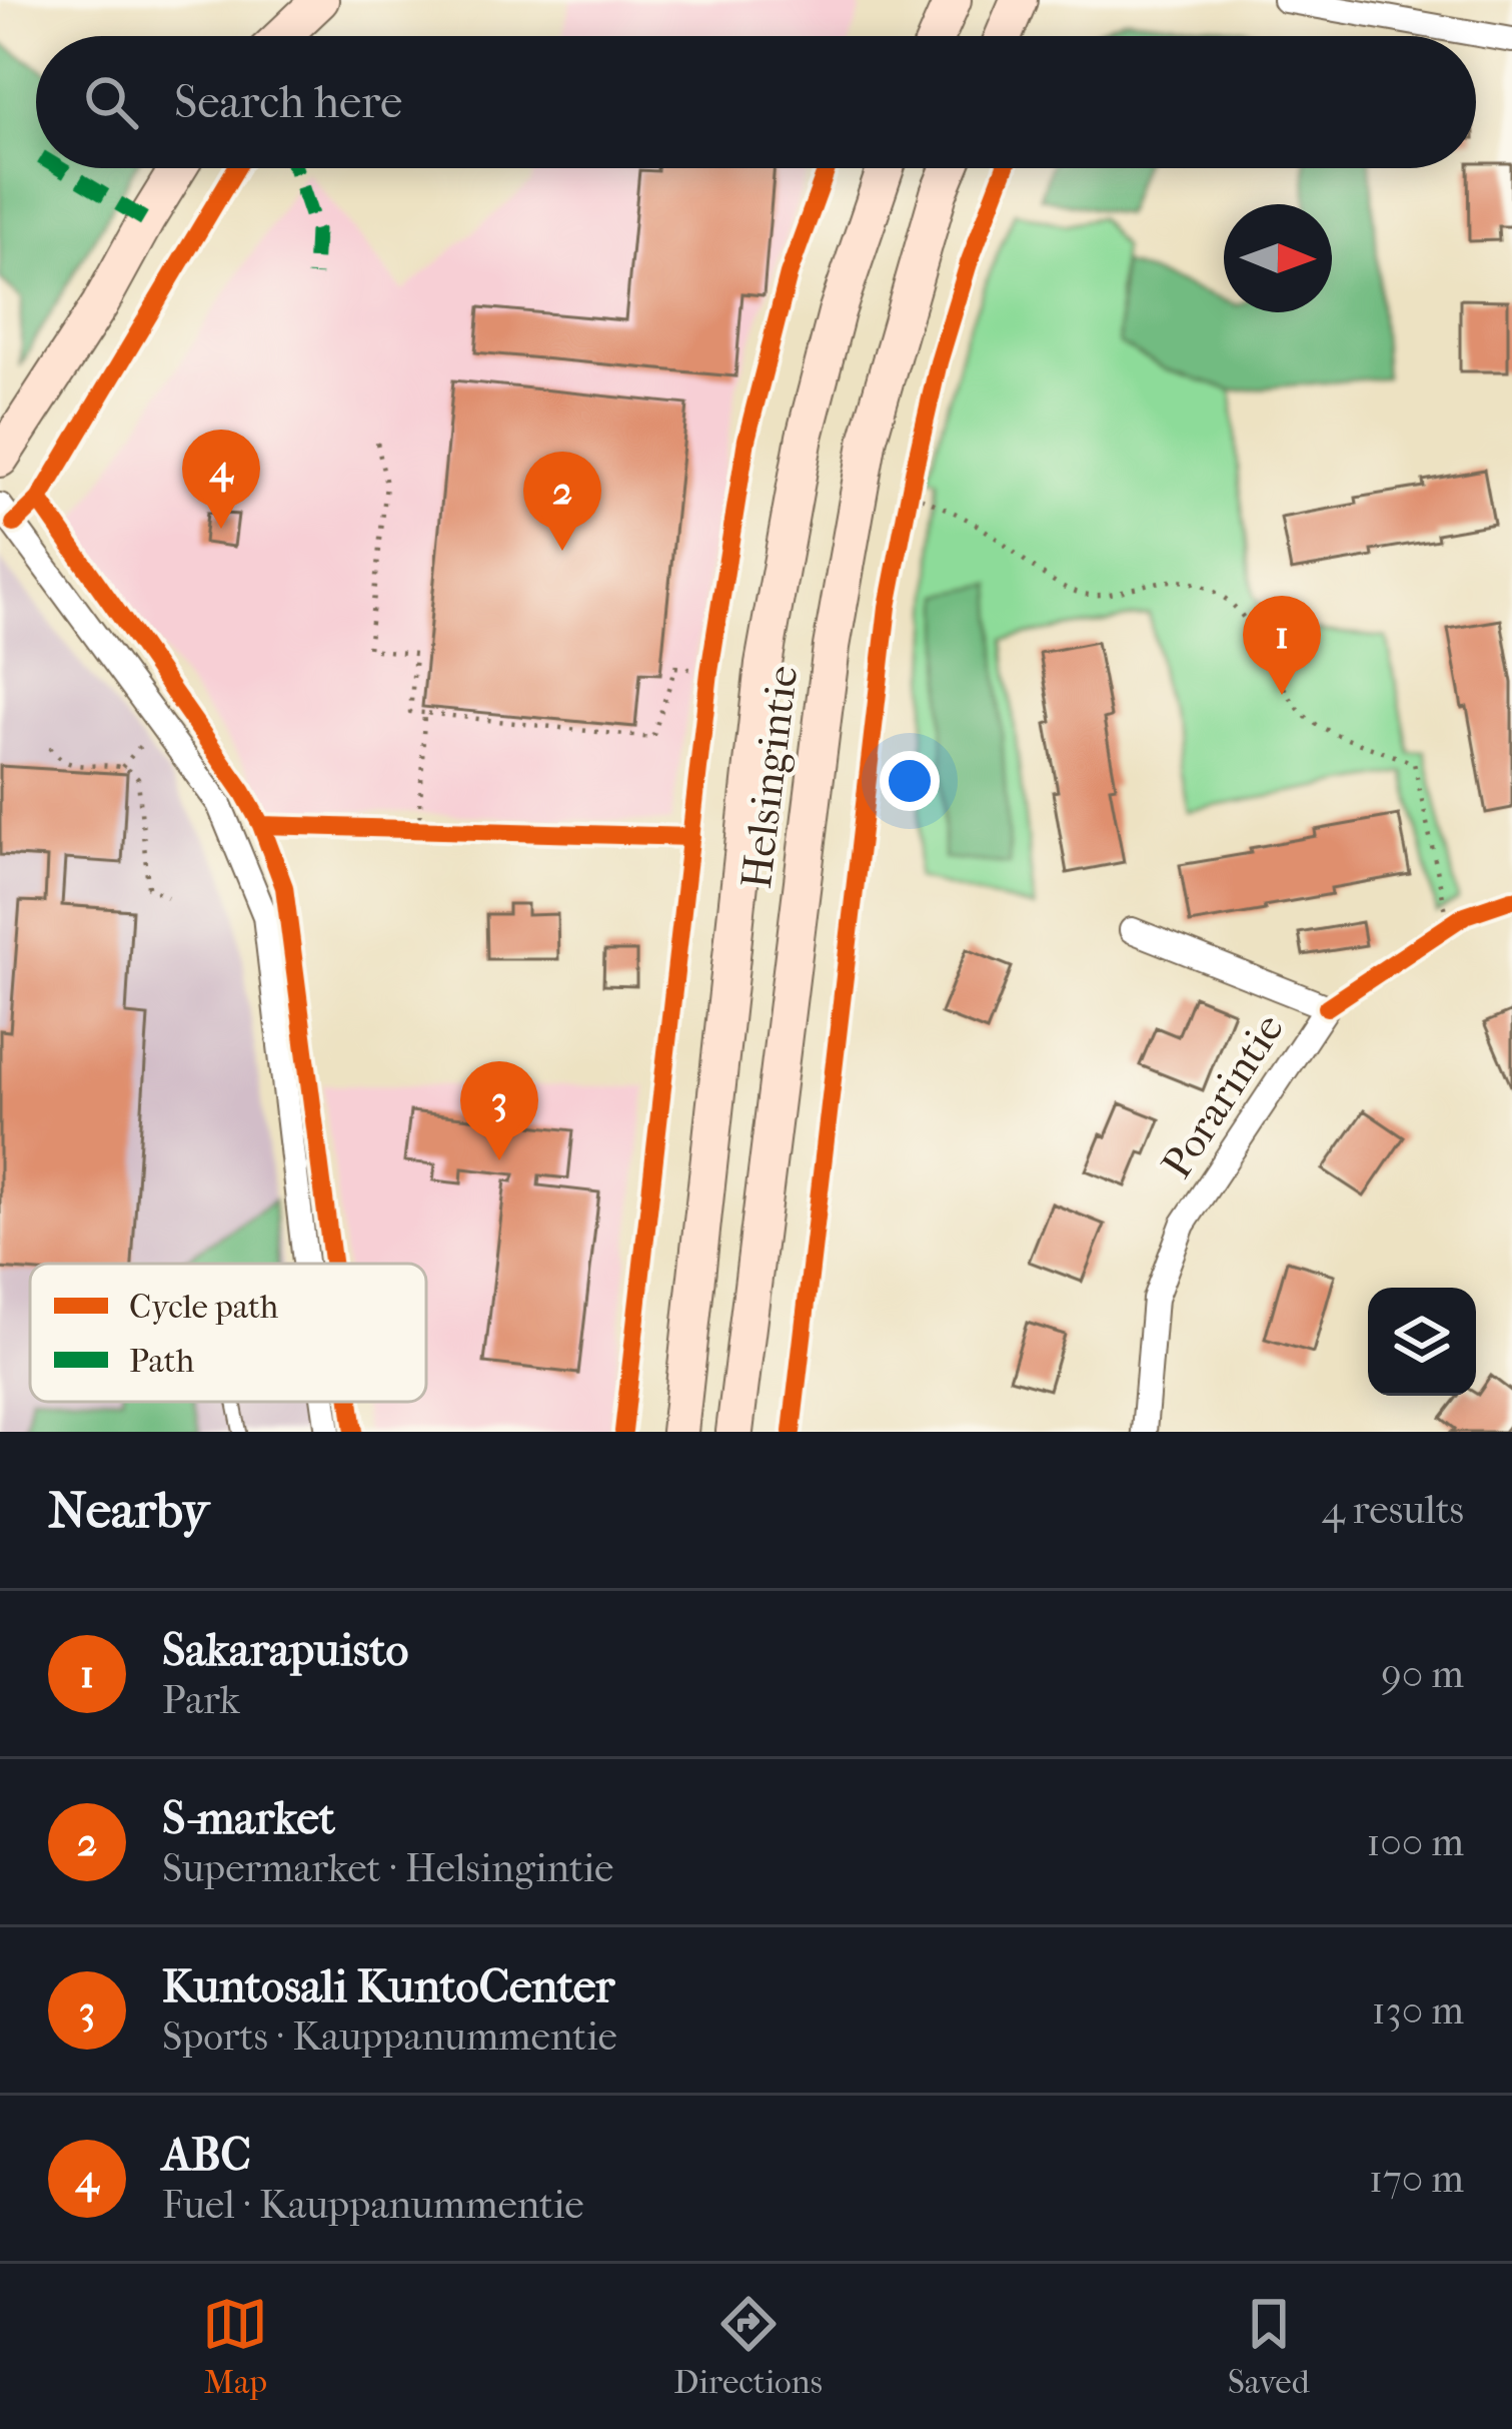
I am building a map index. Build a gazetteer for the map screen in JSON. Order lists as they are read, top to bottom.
{
  "streets": {
    "main road": ["Helsingintie"],
    "street": ["Porarintie"]
  },
  "legend": ["Cycle path", "Path"],
  "north": "right",
  "page": {
    "search": "Search here",
    "pins": [
      "4",
      "2",
      "1",
      "3"
    ],
    "heading": ["Nearby", "4 results"],
    "list": [
      {
        "mark": "1",
        "name": "Sakarapuisto",
        "note": "Park",
        "value": "90 m"
      },
      {
        "mark": "2",
        "name": "S-market",
        "note": "Supermarket · Helsingintie",
        "value": "100 m"
      },
      {
        "mark": "3",
        "name": "Kuntosali KuntoCenter",
        "note": "Sports · Kauppanummentie",
        "value": "130 m"
      },
      {
        "mark": "4",
        "name": "ABC",
        "note": "Fuel · Kauppanummentie",
        "value": "170 m"
      }
    ],
    "nav": ["Map", "Directions", "Saved"]
  }
}
